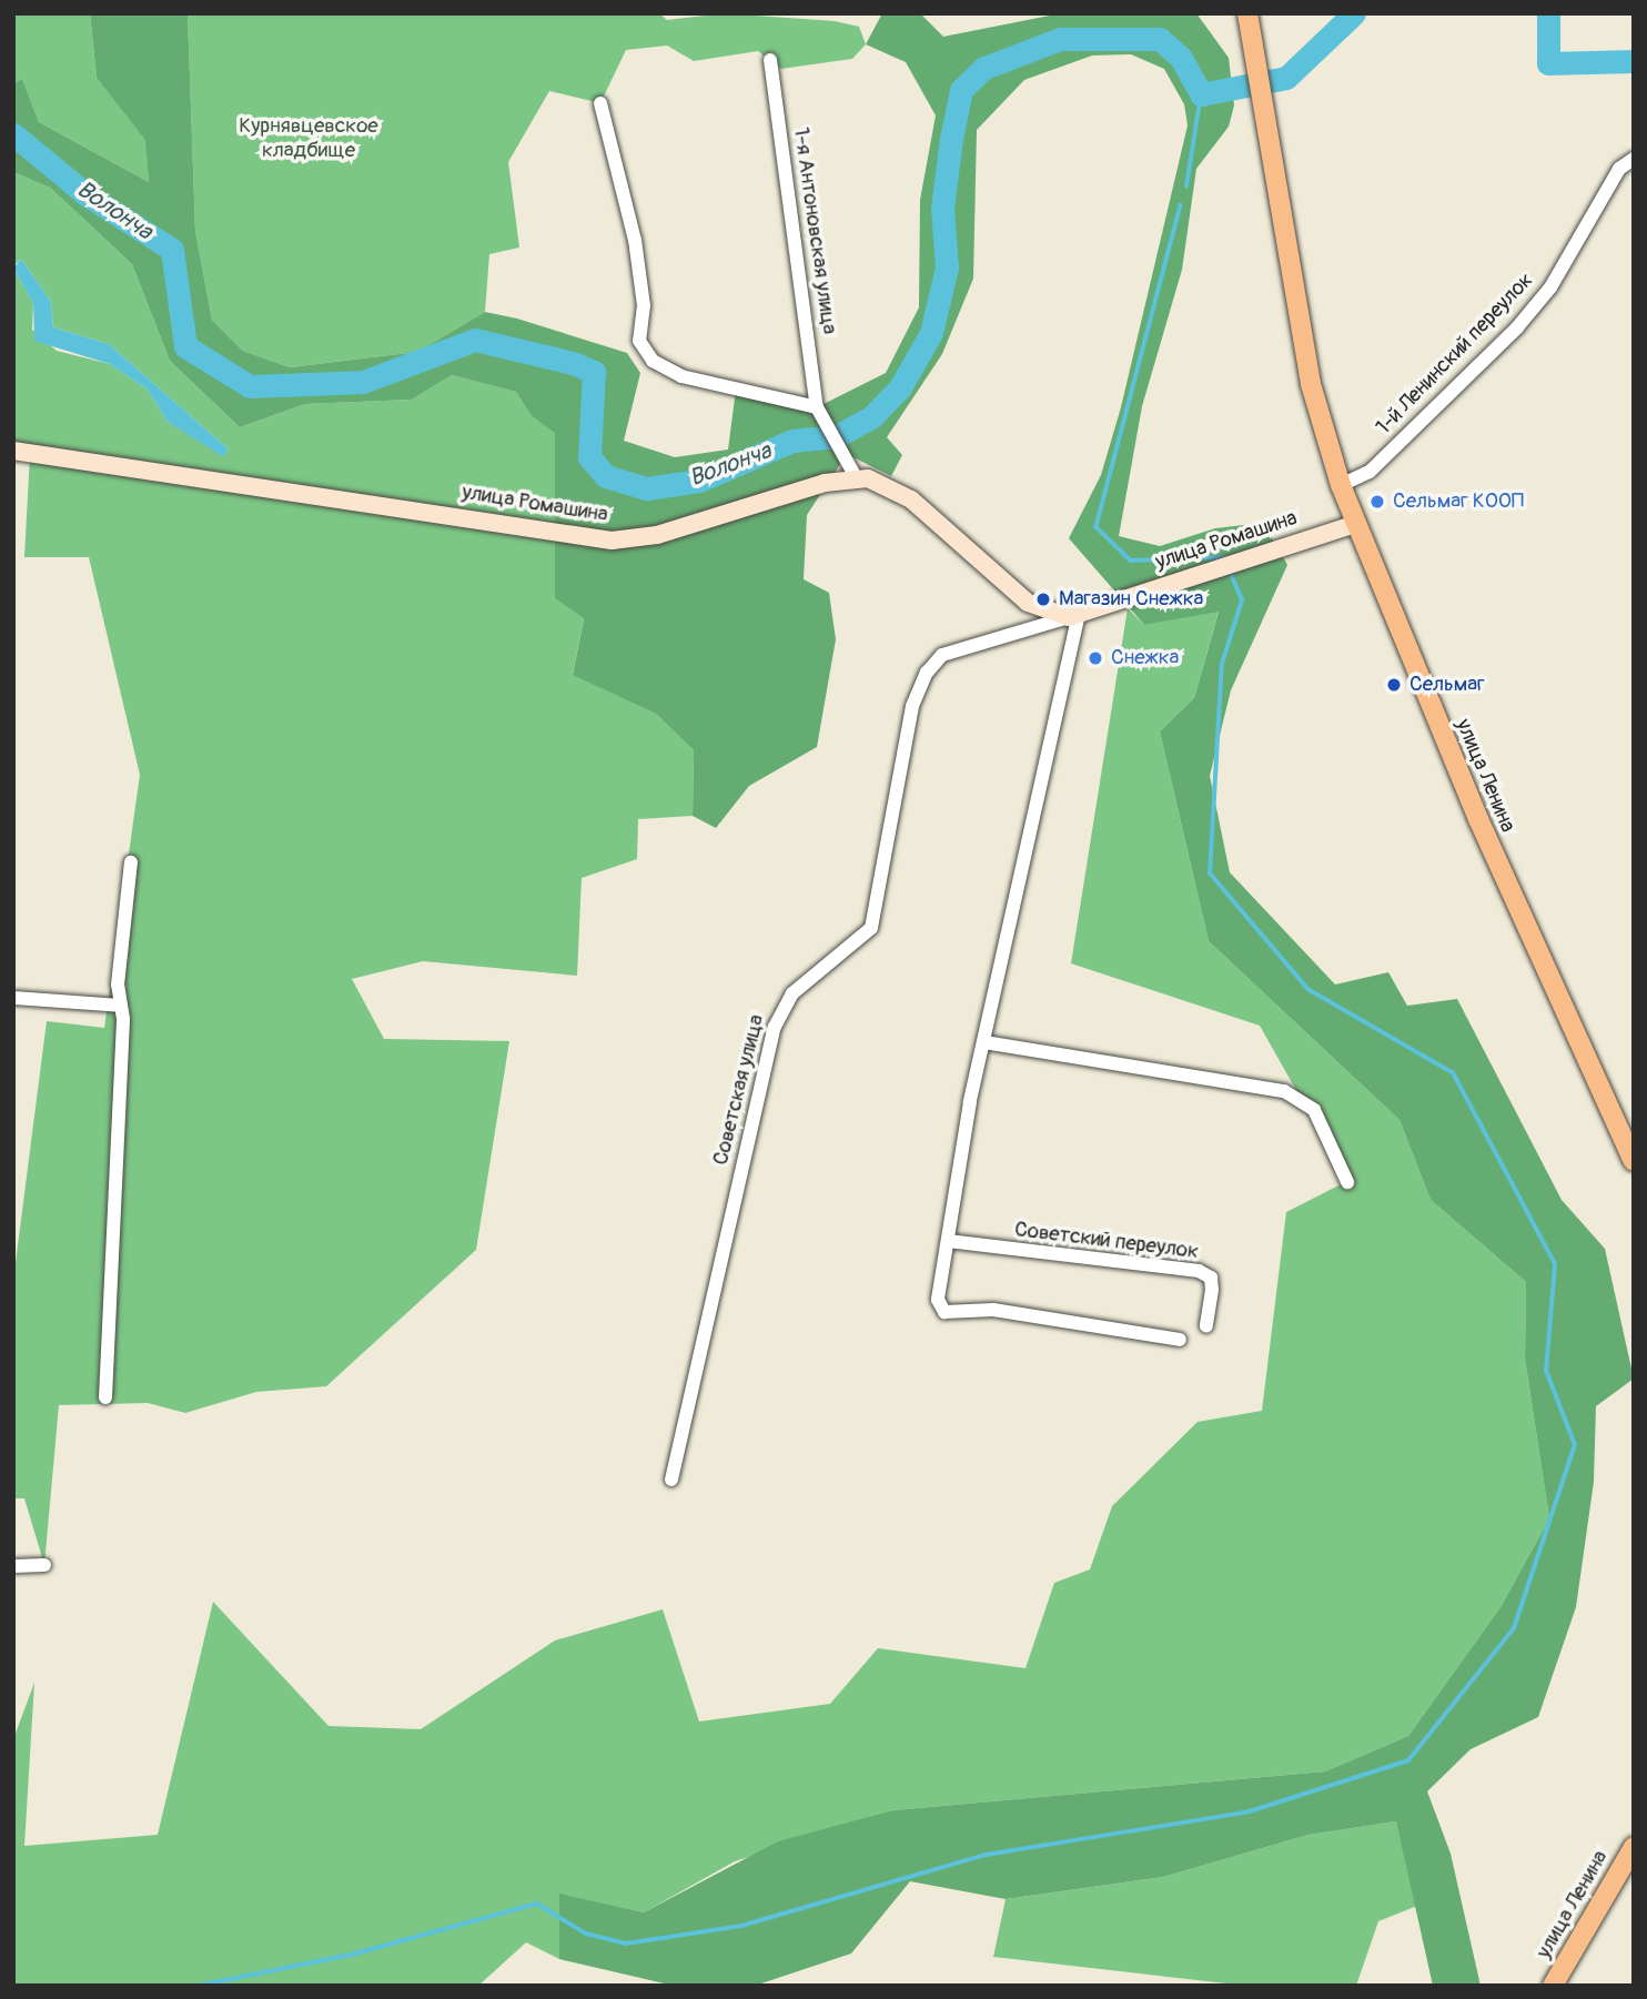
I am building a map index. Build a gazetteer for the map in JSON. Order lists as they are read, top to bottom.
{
  "streets": {
    "main road": ["улица Ленина"],
    "street": [
      "1-я Антоновская улица",
      "1-й Ленинский переулок",
      "улица Ромашина",
      "Советская улица",
      "Советский переулок"
    ]
  },
  "crossings": [
    ["1-й Ленинский переулок", "улица Ленина"],
    ["улица Ромашина", "улица Ленина"],
    ["улица Ромашина", "Советская улица"]
  ],
  "water": ["Волонча"],
  "parks": ["Курнявцевское кладбище"],
  "places": [
    "Сельмаг КООП",
    "Магазин Снежка",
    "Снежка",
    "Сельмаг"
  ]
}
